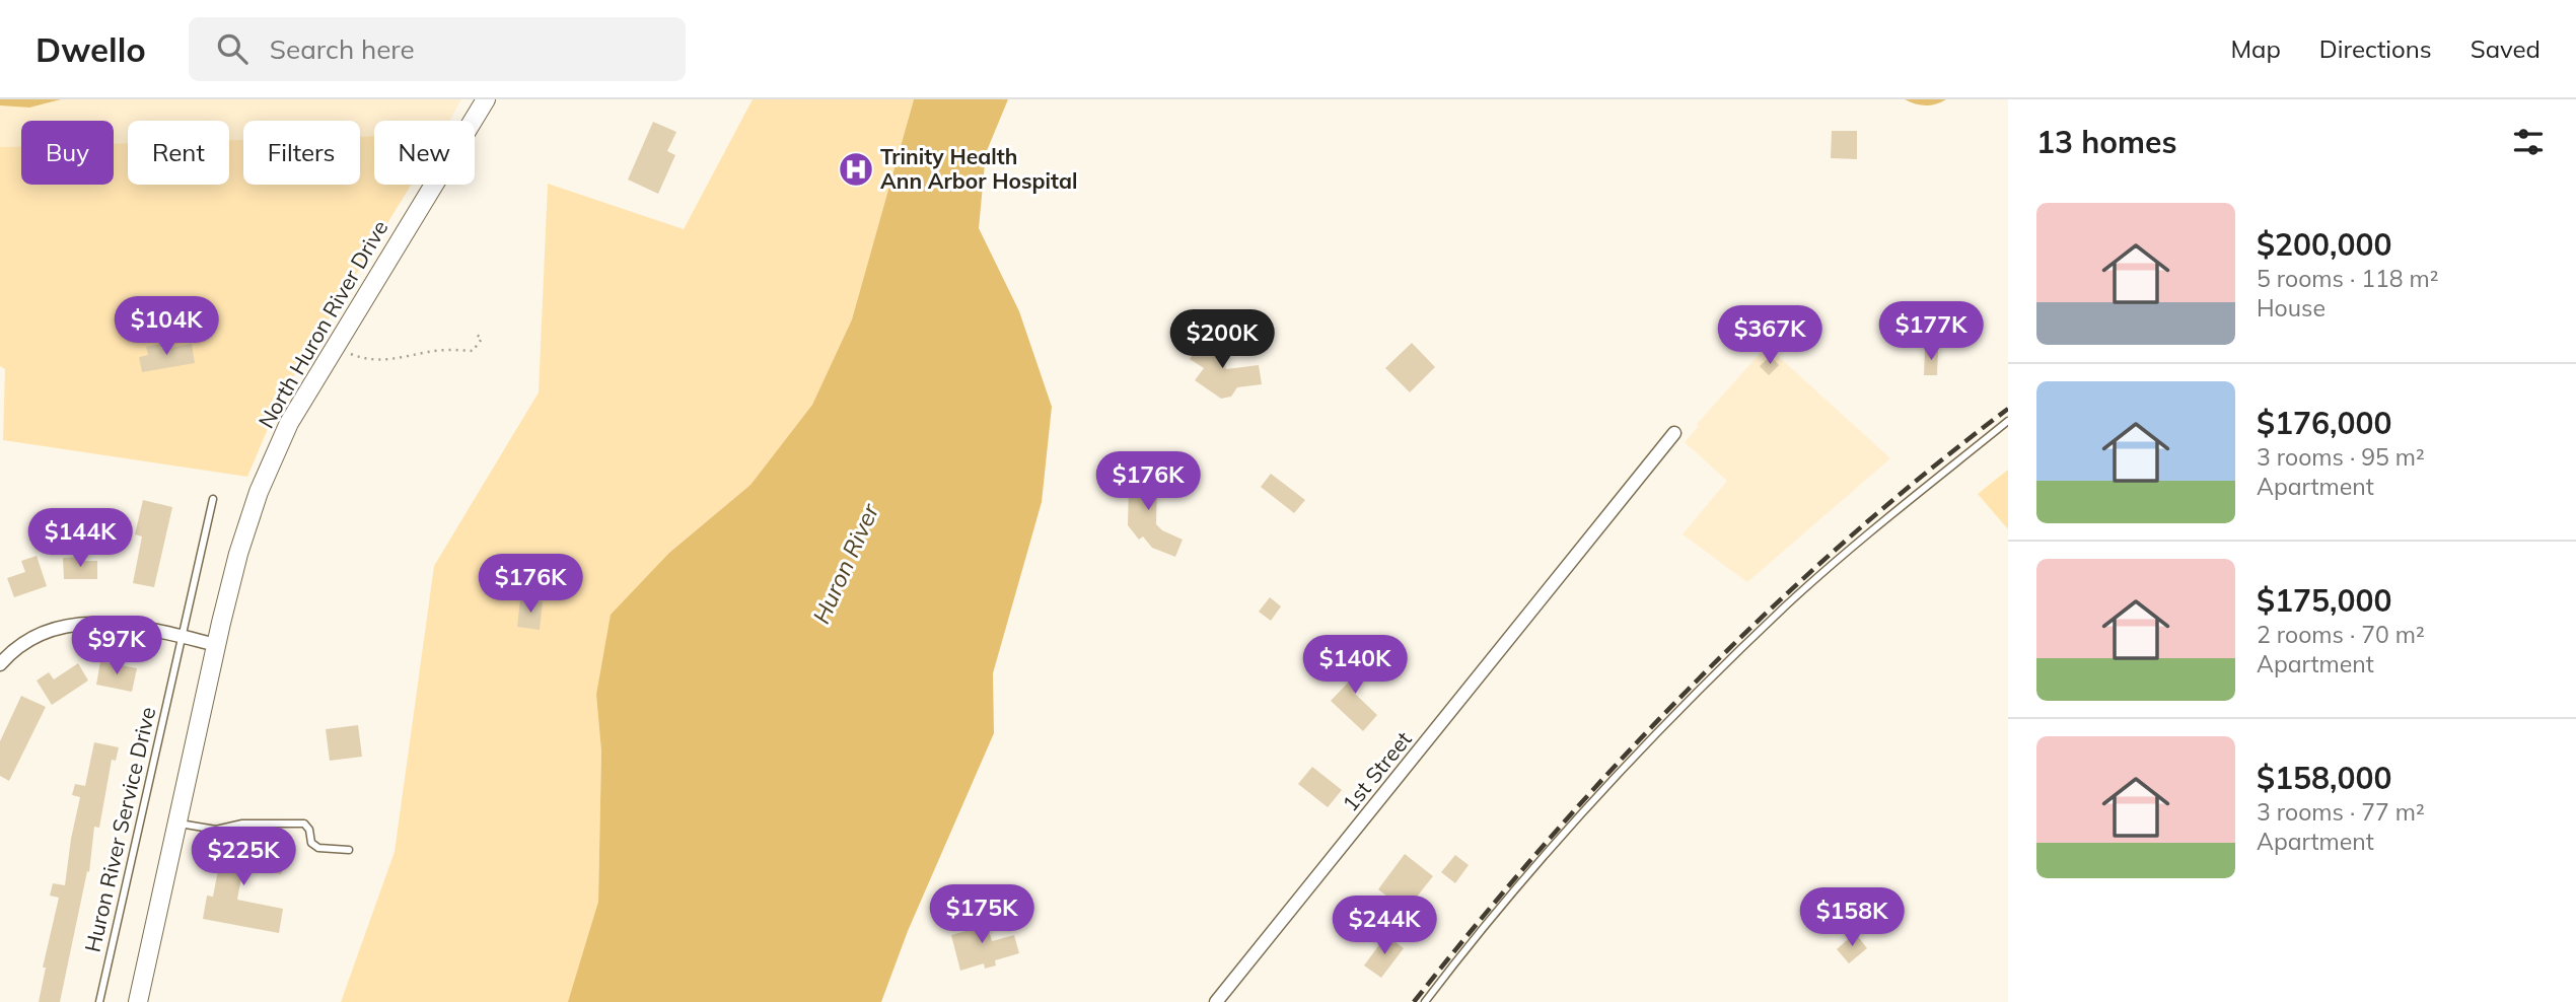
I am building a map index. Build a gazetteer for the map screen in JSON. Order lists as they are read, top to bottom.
{
  "streets": {
    "main road": ["North Huron River Drive"],
    "street": ["1st Street"],
    "lane": ["Huron River Service Drive"]
  },
  "water": ["Huron River"],
  "places": {
    "hospital": ["Trinity Health Ann Arbor Hospital"]
  },
  "page": {
    "header": "Dwello",
    "search": "Search here",
    "nav": ["Map", "Directions", "Saved"],
    "heading": "13 homes",
    "chip": [
      "Buy",
      "Rent",
      "Filters",
      "New"
    ],
    "list": [
      {
        "name": "$200,000",
        "note": "5 rooms · 118 m² · House"
      },
      {
        "name": "$176,000",
        "note": "3 rooms · 95 m² · Apartment"
      },
      {
        "name": "$175,000",
        "note": "2 rooms · 70 m² · Apartment"
      },
      {
        "name": "$158,000",
        "note": "3 rooms · 77 m² · Apartment"
      }
    ],
    "price": [
      "$104K",
      "$177K",
      "$367K",
      "$200K",
      "$176K",
      "$144K",
      "$176K",
      "$97K",
      "$140K",
      "$225K",
      "$175K",
      "$158K",
      "$244K"
    ]
  }
}
